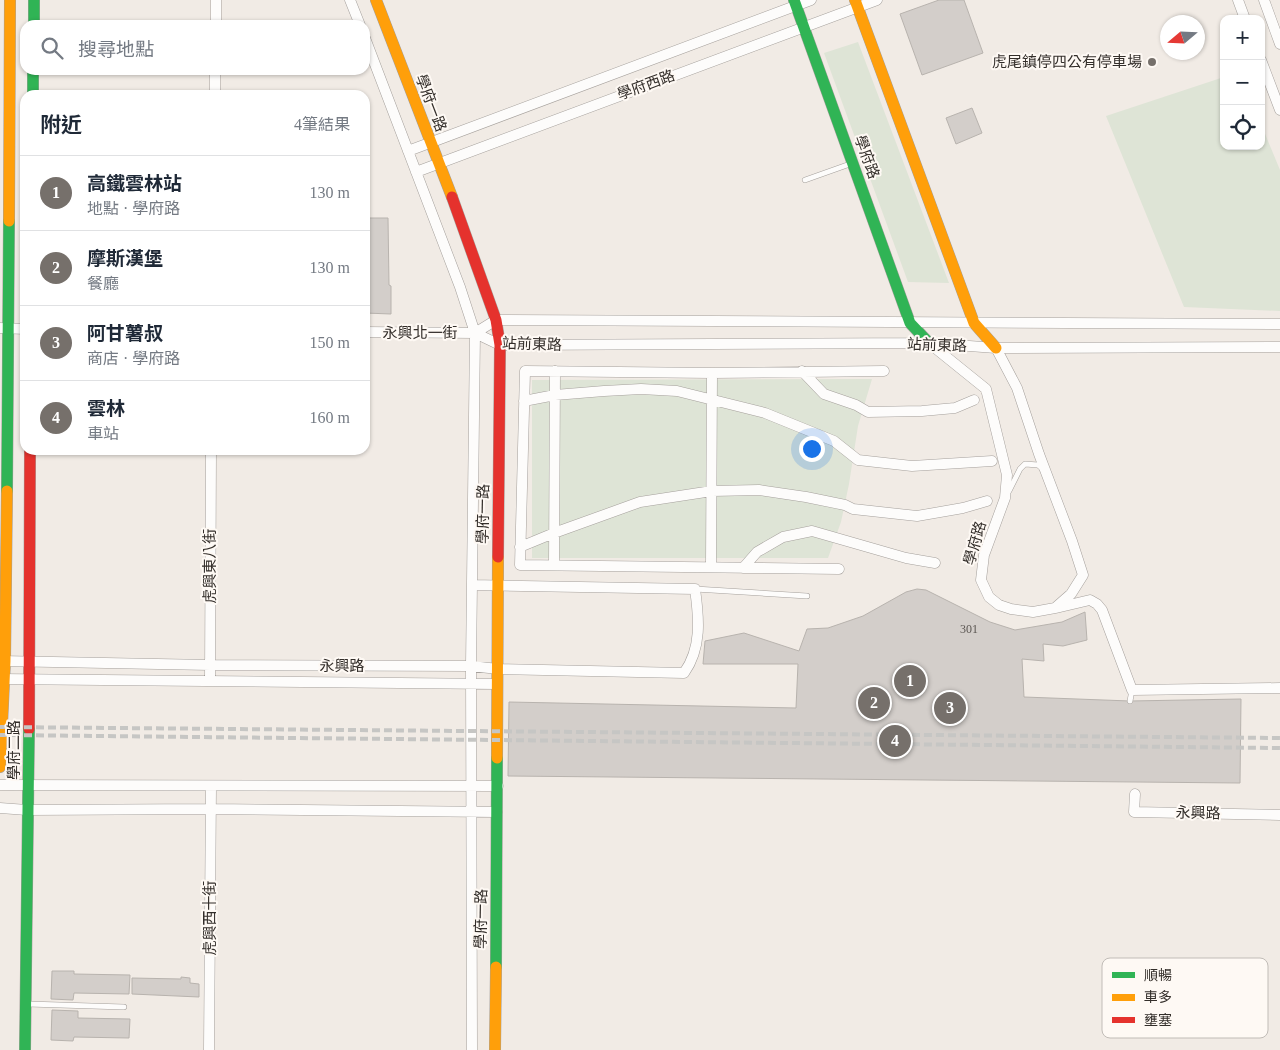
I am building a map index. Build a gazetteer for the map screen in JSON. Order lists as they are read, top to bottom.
{
  "streets": {
    "street": [
      "學府西路",
      "學府一路",
      "學府路",
      "永興北一街",
      "站前東路",
      "虎興東八街",
      "永興路",
      "學府二路",
      "虎興西十街"
    ]
  },
  "crossings": [
    ["學府西路", "學府一路"],
    ["學府西路", "學府路"],
    ["學府一路", "永興北一街"],
    ["學府一路", "站前東路"],
    ["學府一路", "永興路"],
    ["學府路", "站前東路"],
    ["永興北一街", "站前東路"],
    ["虎興東八街", "永興路"],
    ["永興路", "學府二路"]
  ],
  "places": ["虎尾鎮停四公有停車場"],
  "house_numbers": ["301"],
  "legend": ["順暢", "車多", "壅塞"],
  "north": "left",
  "page": {
    "map_buttons": ["+", "−"],
    "search": "搜尋地點",
    "heading": ["附近", "4筆結果"],
    "list": [
      {
        "mark": "1",
        "name": "高鐵雲林站",
        "note": "地點 · 學府路",
        "value": "130 m"
      },
      {
        "mark": "2",
        "name": "摩斯漢堡",
        "note": "餐廳",
        "value": "130 m"
      },
      {
        "mark": "3",
        "name": "阿甘薯叔",
        "note": "商店 · 學府路",
        "value": "150 m"
      },
      {
        "mark": "4",
        "name": "雲林",
        "note": "車站",
        "value": "160 m"
      }
    ],
    "pins": [
      "1",
      "2",
      "3",
      "4"
    ]
  }
}
